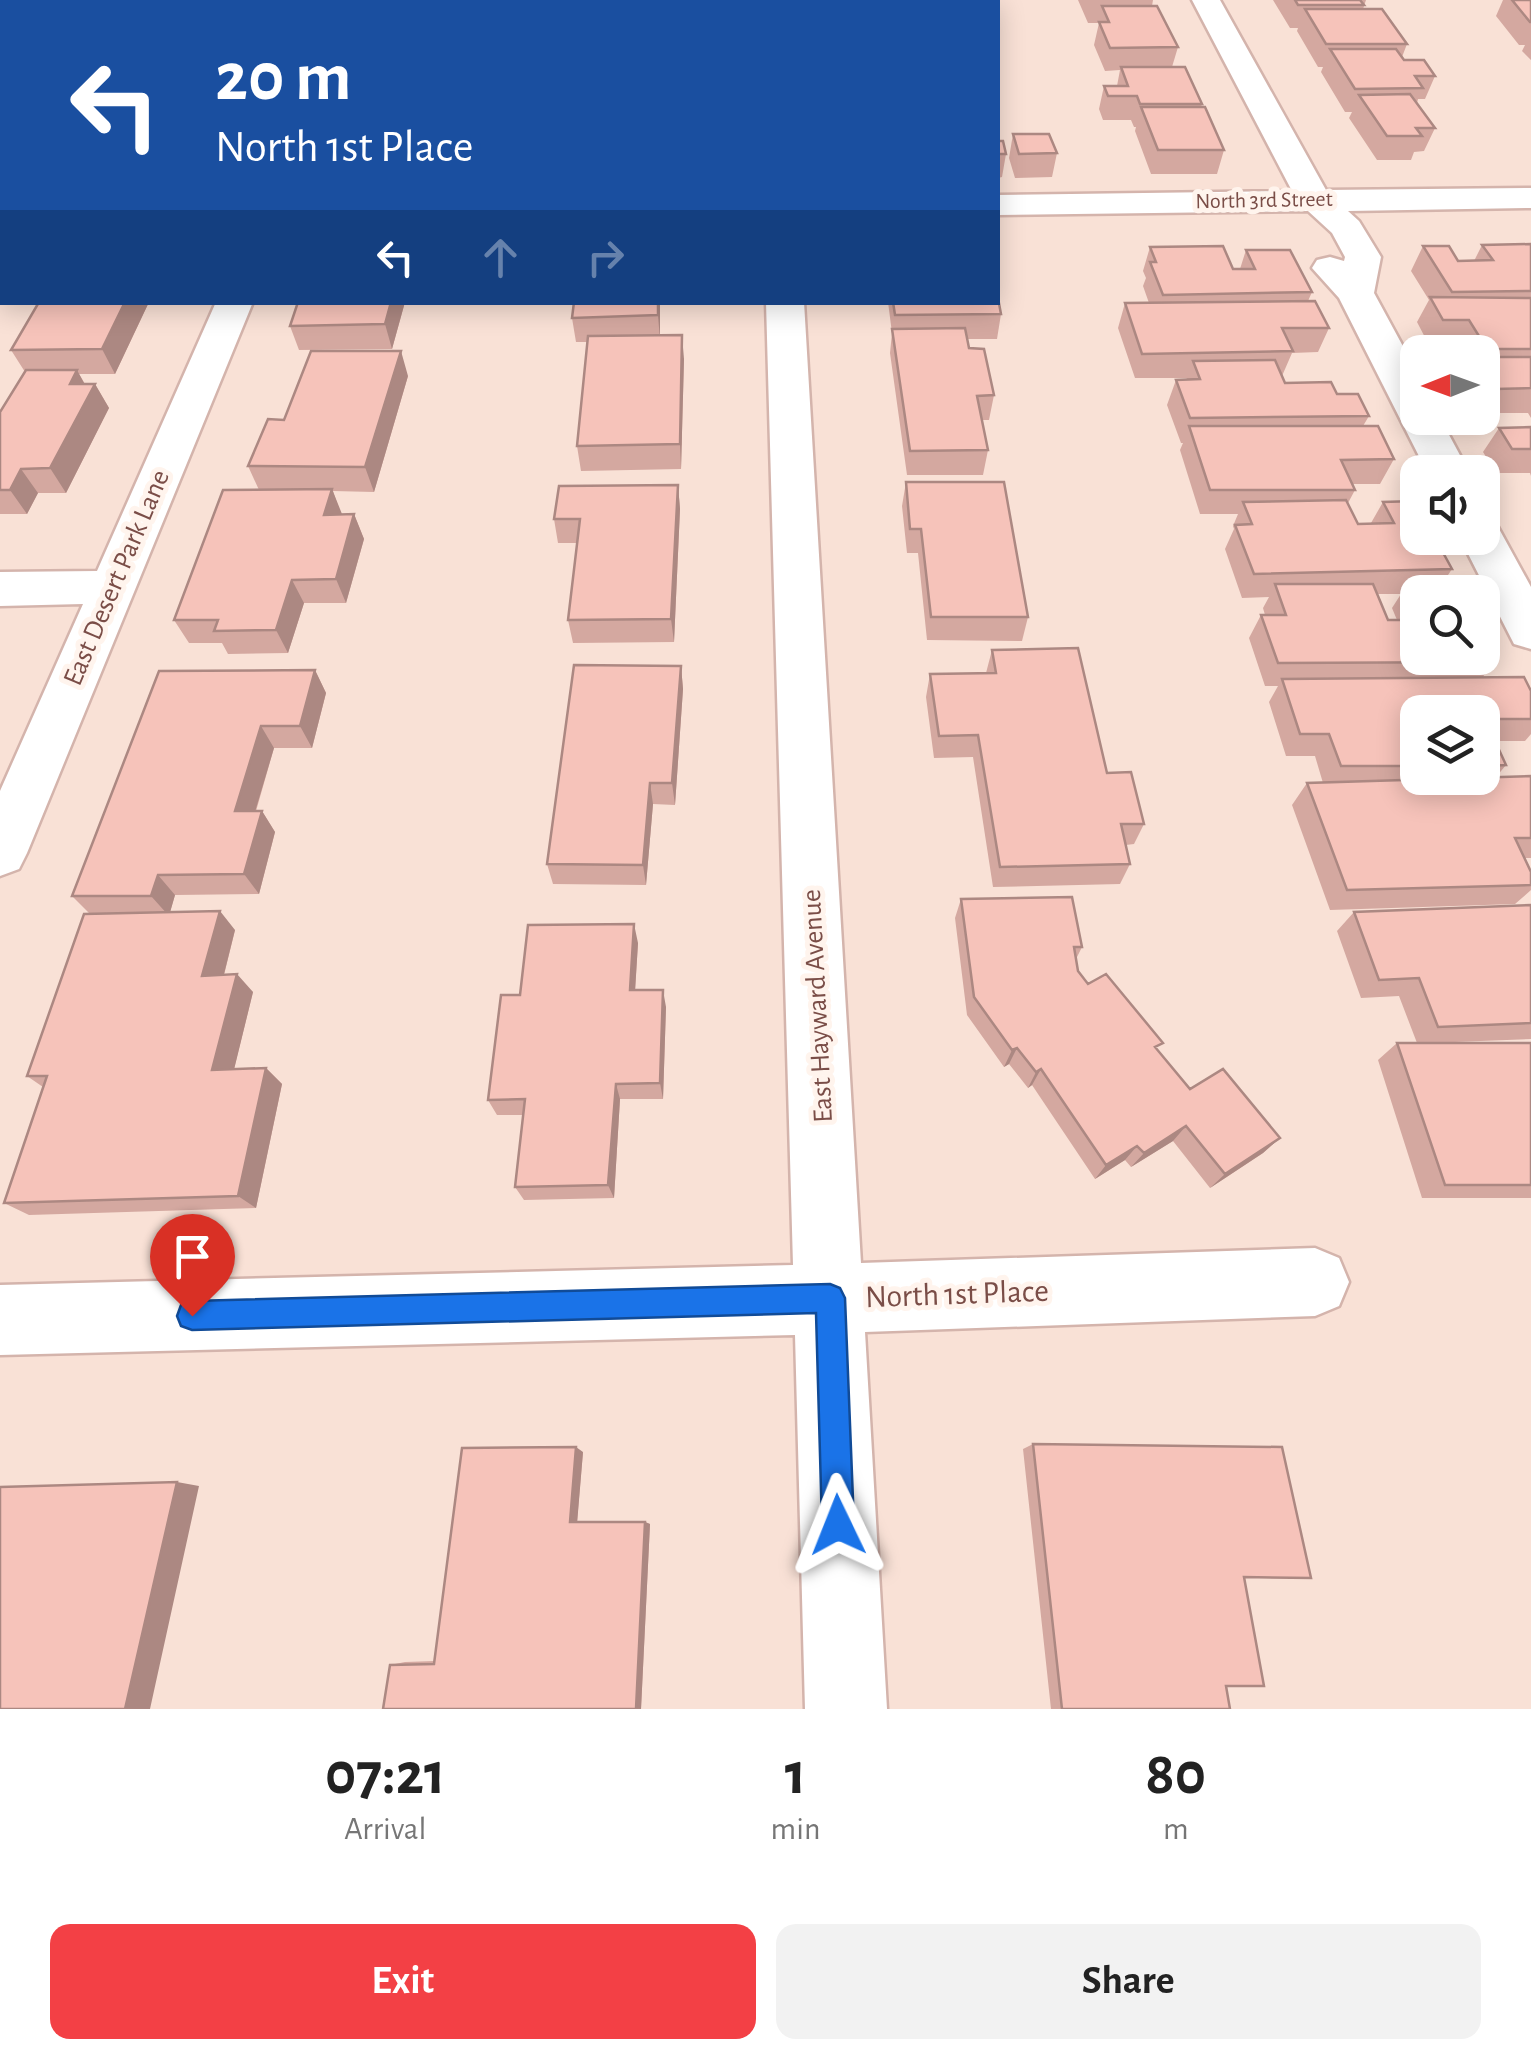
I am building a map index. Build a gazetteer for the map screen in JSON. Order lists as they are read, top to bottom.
{
  "streets": {
    "street": [
      "North 3rd Street",
      "East Desert Park Lane",
      "East Hayward Avenue",
      "North 1st Place"
    ]
  },
  "crossings": [
    ["East Hayward Avenue", "North 1st Place"]
  ],
  "north": "left",
  "page": {
    "turn": ["20 m", "North 1st Place"],
    "eta": [
      "07:21",
      "Arrival",
      "1",
      "min",
      "80",
      "m"
    ],
    "buttons": ["Exit", "Share"]
  }
}
